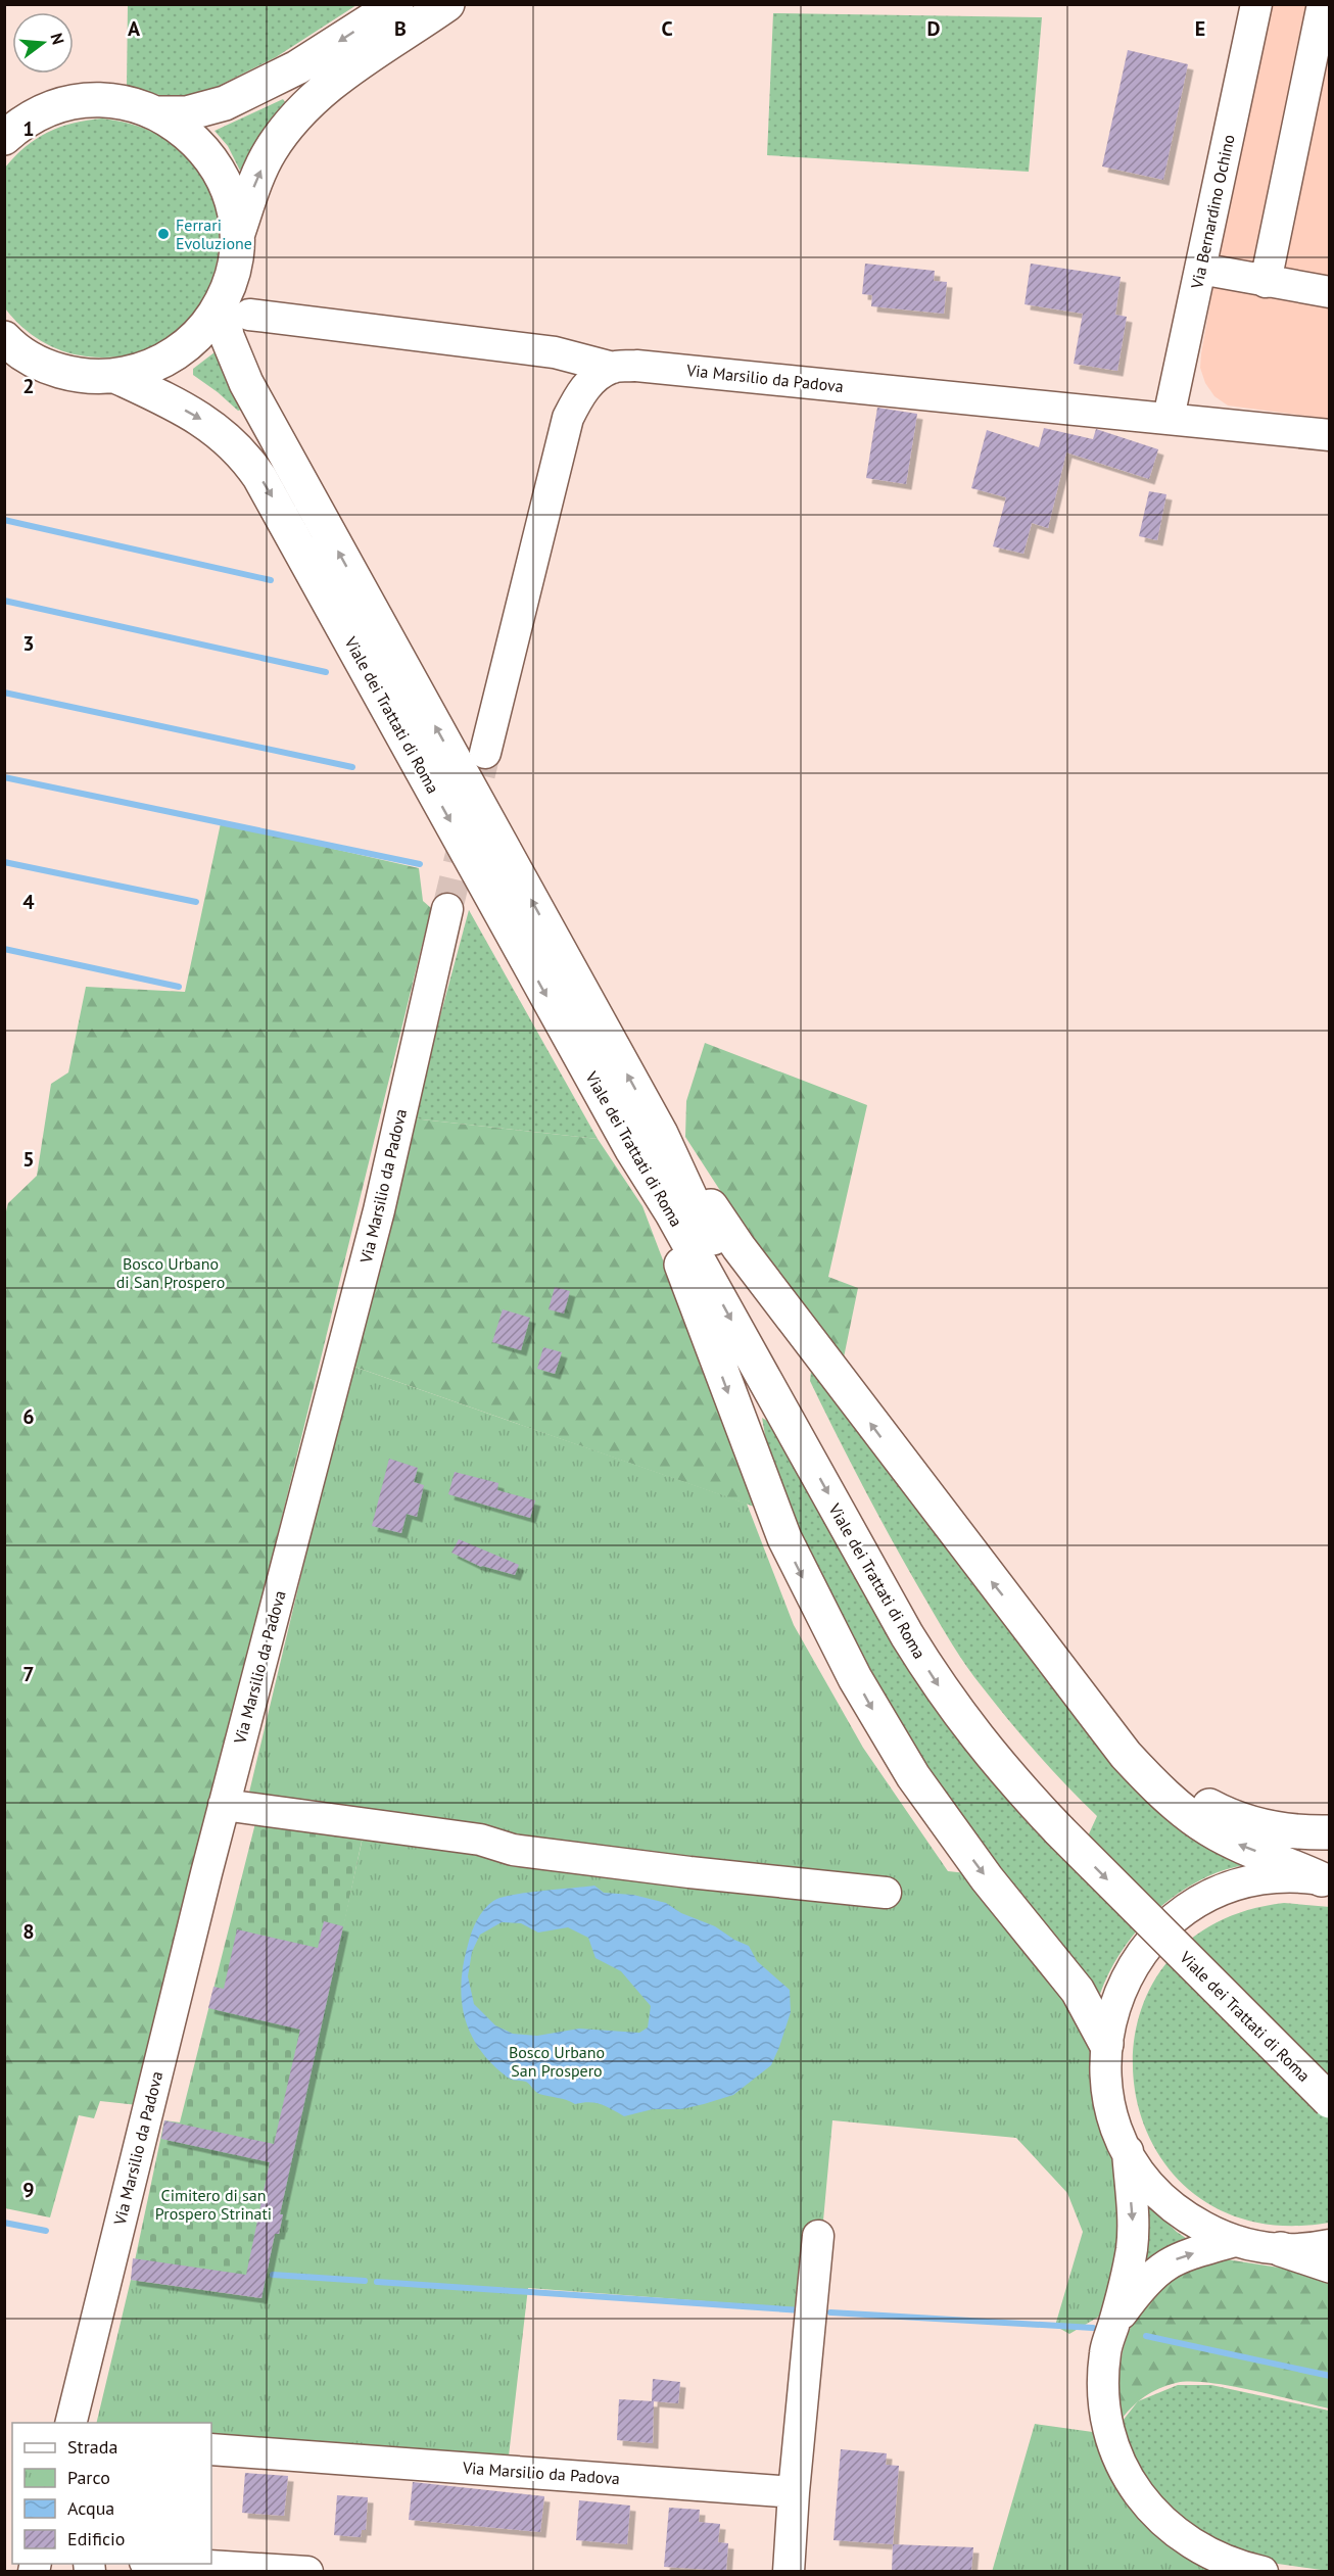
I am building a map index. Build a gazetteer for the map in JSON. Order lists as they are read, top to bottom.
{
  "streets": {
    "highway": ["Viale dei Trattati di Roma"],
    "street": ["Via Bernardino Ochino", "Via Marsilio da Padova"]
  },
  "crossings": [
    ["Via Bernardino Ochino", "Via Marsilio da Padova"]
  ],
  "parks": ["Bosco Urbano di San Prospero", "Bosco Urbano San Prospero", "Cimitero di san Prospero Strinati"],
  "places": ["Ferrari Evoluzione"],
  "legend": [
    "Strada",
    "Parco",
    "Acqua",
    "Edificio"
  ],
  "north": "right",
  "grid": {
    "columns": [
      "A",
      "B",
      "C",
      "D",
      "E"
    ],
    "rows": [
      "1",
      "2",
      "3",
      "4",
      "5",
      "6",
      "7",
      "8",
      "9"
    ]
  }
}
